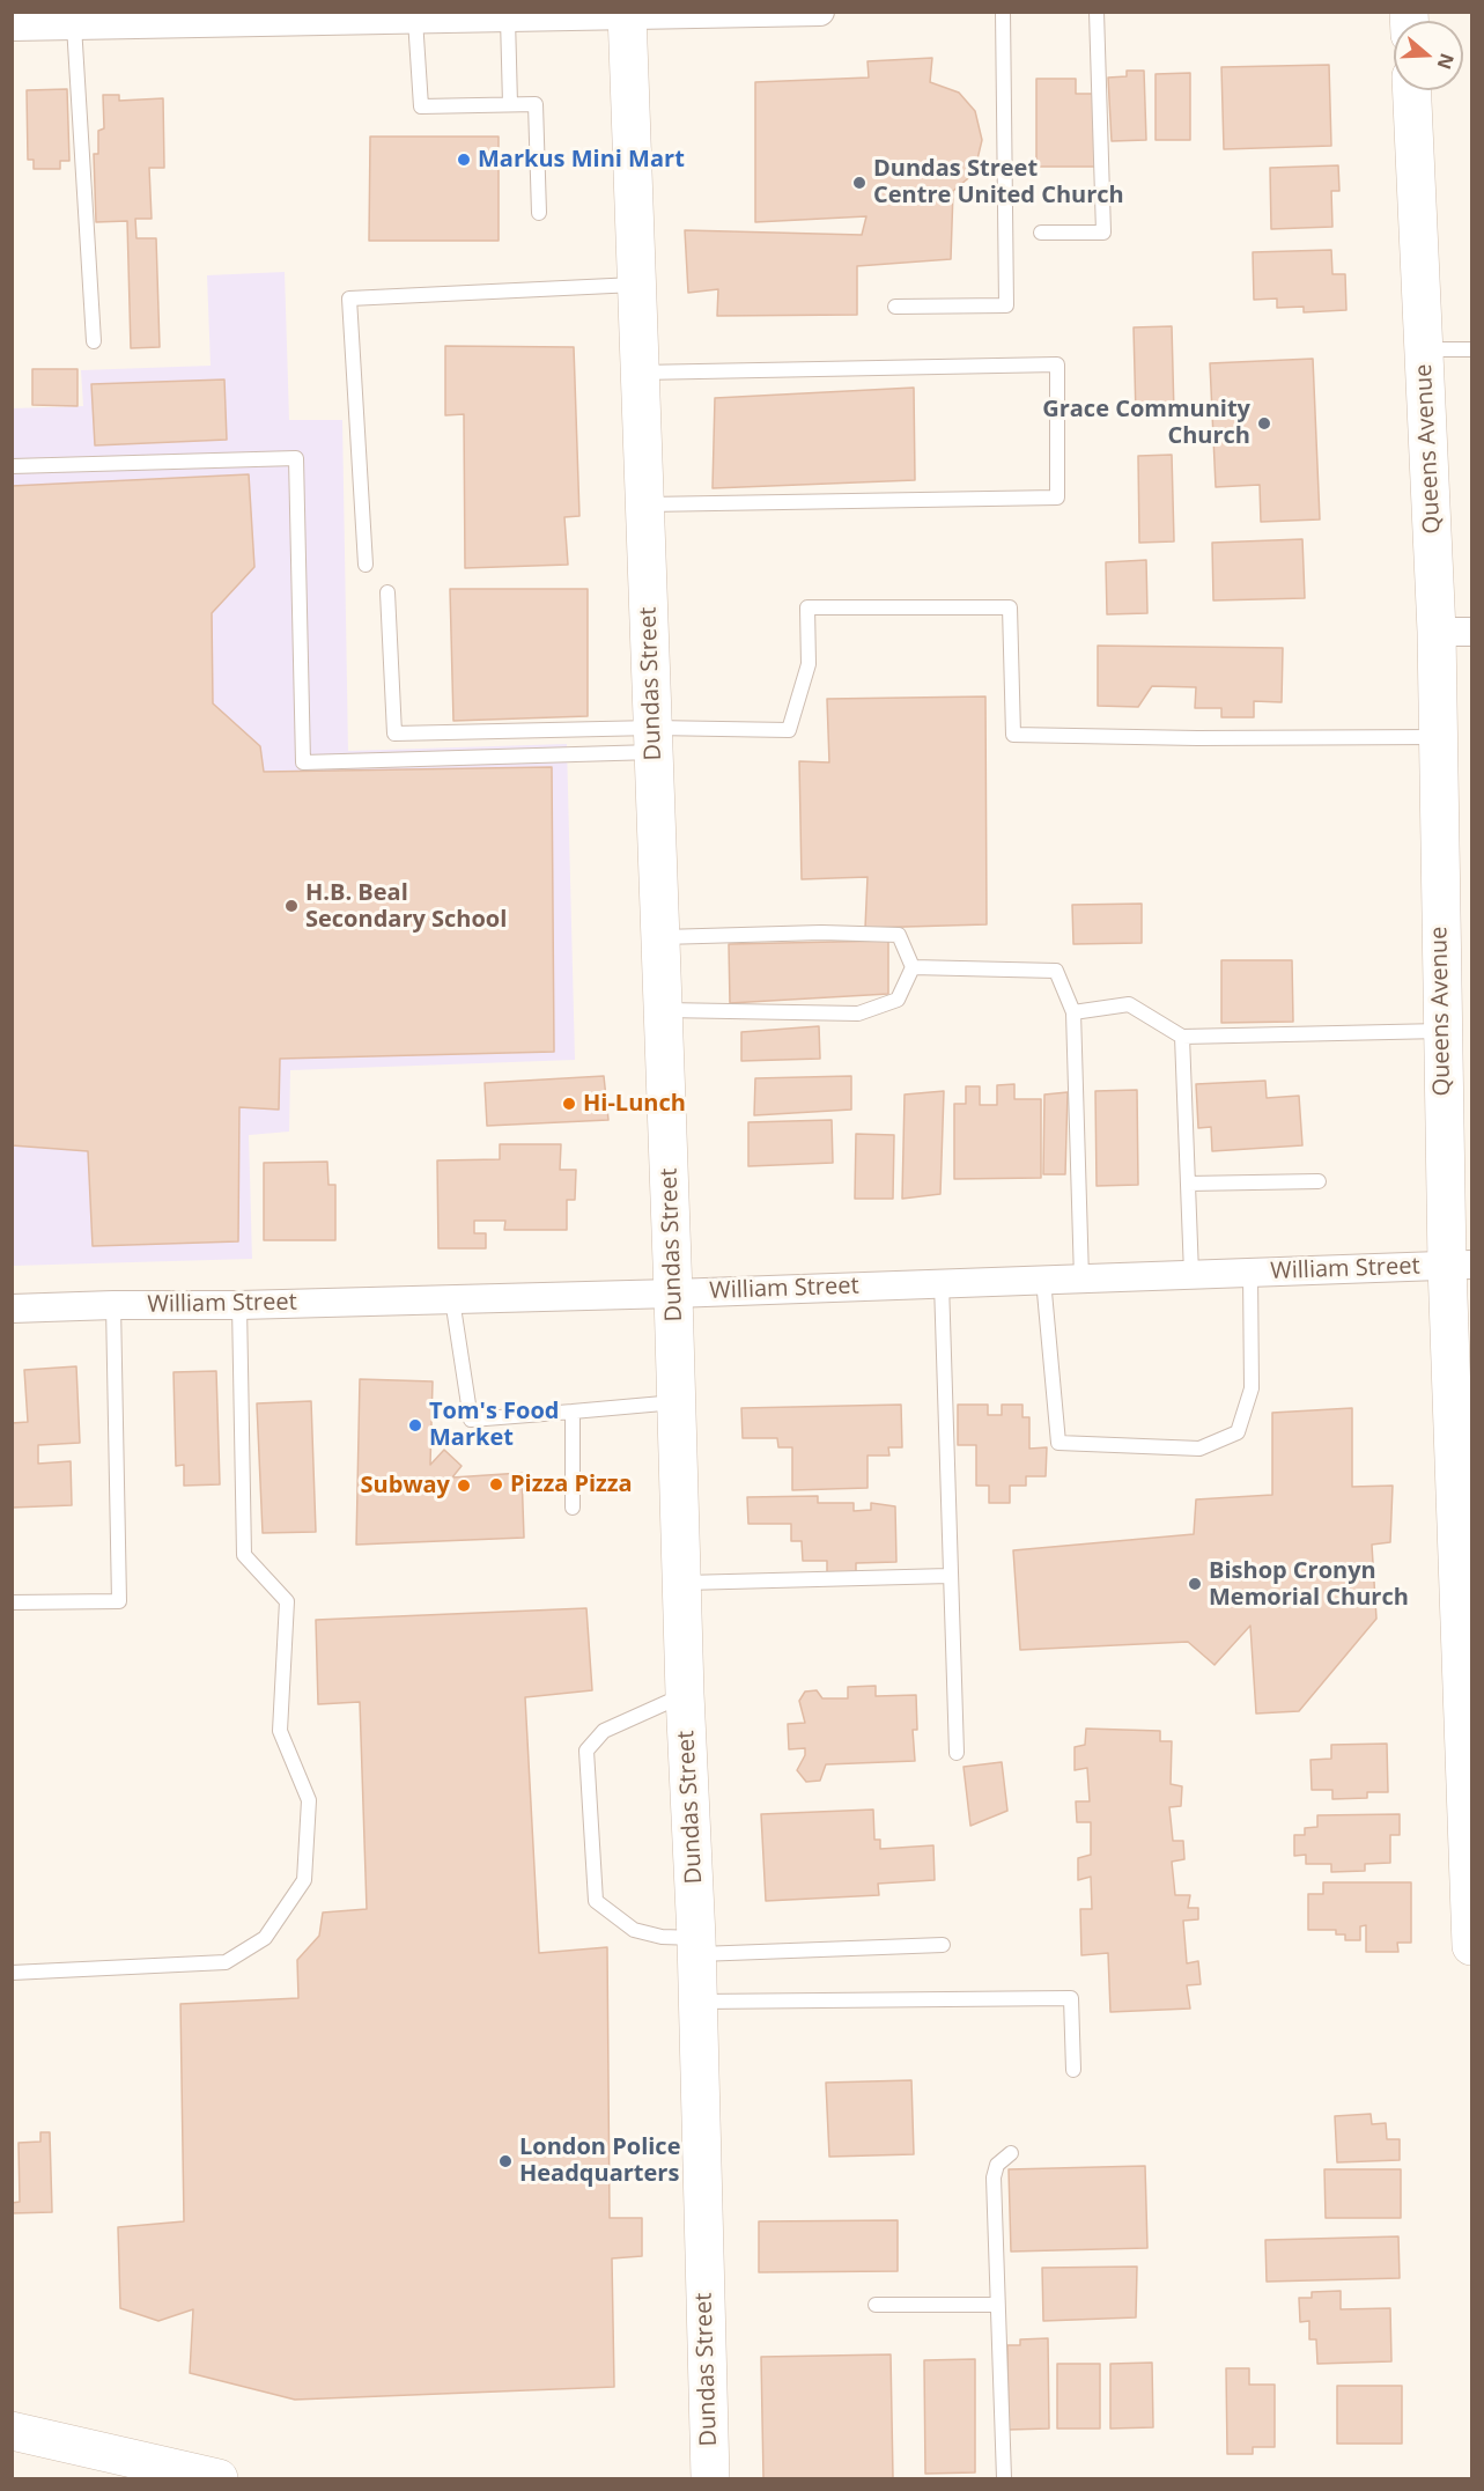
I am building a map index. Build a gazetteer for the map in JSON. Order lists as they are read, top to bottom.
{
  "streets": {
    "main road": ["Queens Avenue", "Dundas Street"],
    "street": ["William Street"]
  },
  "crossings": [
    ["Queens Avenue", "William Street"],
    ["Dundas Street", "William Street"]
  ],
  "places": [
    "Markus Mini Mart",
    "Dundas Street Centre United Church",
    "Grace Community Church",
    "H.B. Beal Secondary School",
    "Hi-Lunch",
    "Tom's Food Market",
    "Pizza Pizza",
    "Subway",
    "Bishop Cronyn Memorial Church",
    "London Police Headquarters"
  ],
  "north": "right"
}
